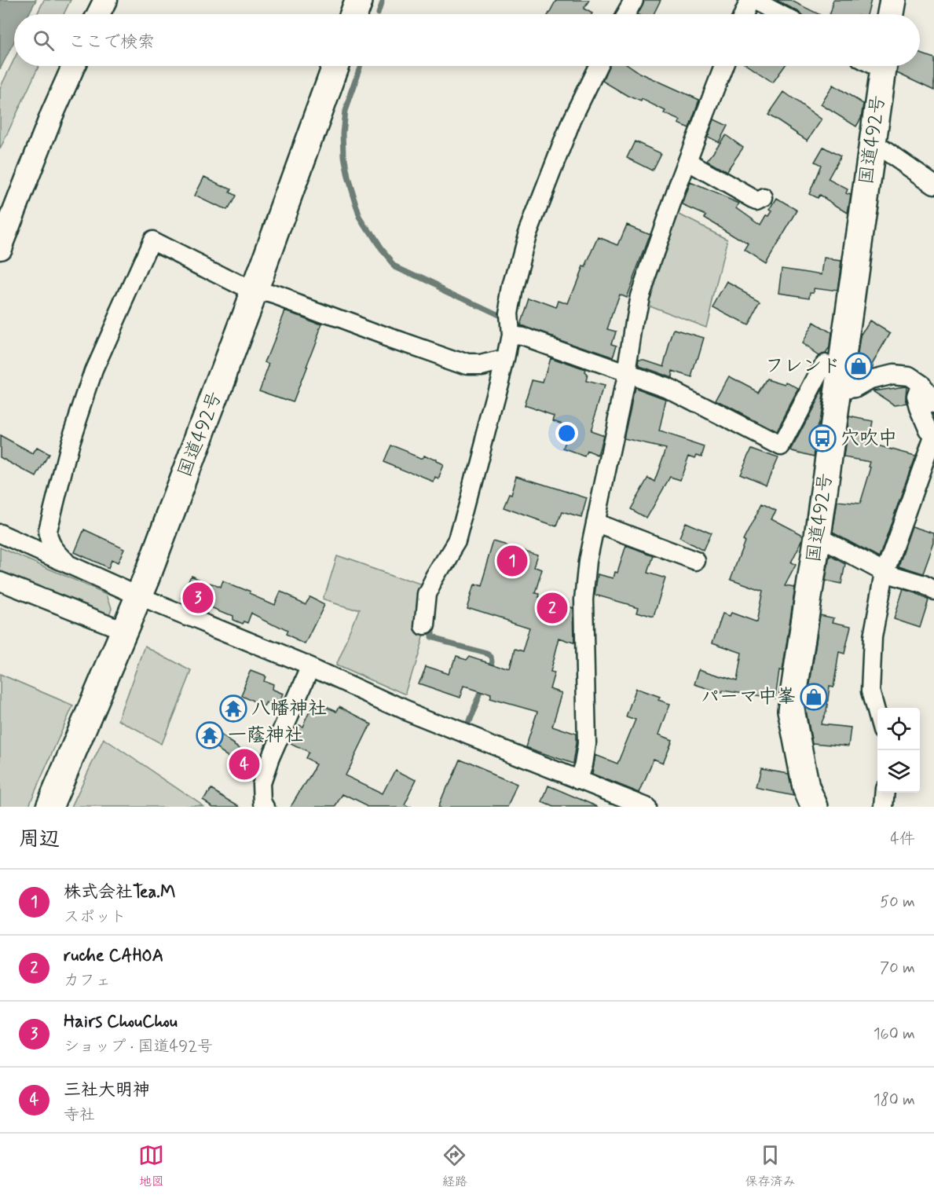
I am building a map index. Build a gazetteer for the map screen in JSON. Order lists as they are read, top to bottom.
{
  "streets": {
    "highway": ["国道492号"]
  },
  "places": {
    "shop": ["フレンド", "パーマ中峯"],
    "bus stop": ["穴吹中"],
    "temple": ["八幡神社", "一蔭神社"]
  },
  "page": {
    "search": "ここで検索",
    "pins": [
      "1",
      "3",
      "2",
      "4"
    ],
    "heading": ["周辺", "4件"],
    "list": [
      {
        "mark": "1",
        "name": "株式会社Tea.M",
        "note": "スポット",
        "value": "50 m"
      },
      {
        "mark": "2",
        "name": "ruche CAHOA",
        "note": "カフェ",
        "value": "70 m"
      },
      {
        "mark": "3",
        "name": "Hairs ChouChou",
        "note": "ショップ · 国道492号",
        "value": "160 m"
      },
      {
        "mark": "4",
        "name": "三社大明神",
        "note": "寺社",
        "value": "180 m"
      }
    ],
    "nav": ["地図", "経路", "保存済み"]
  }
}
